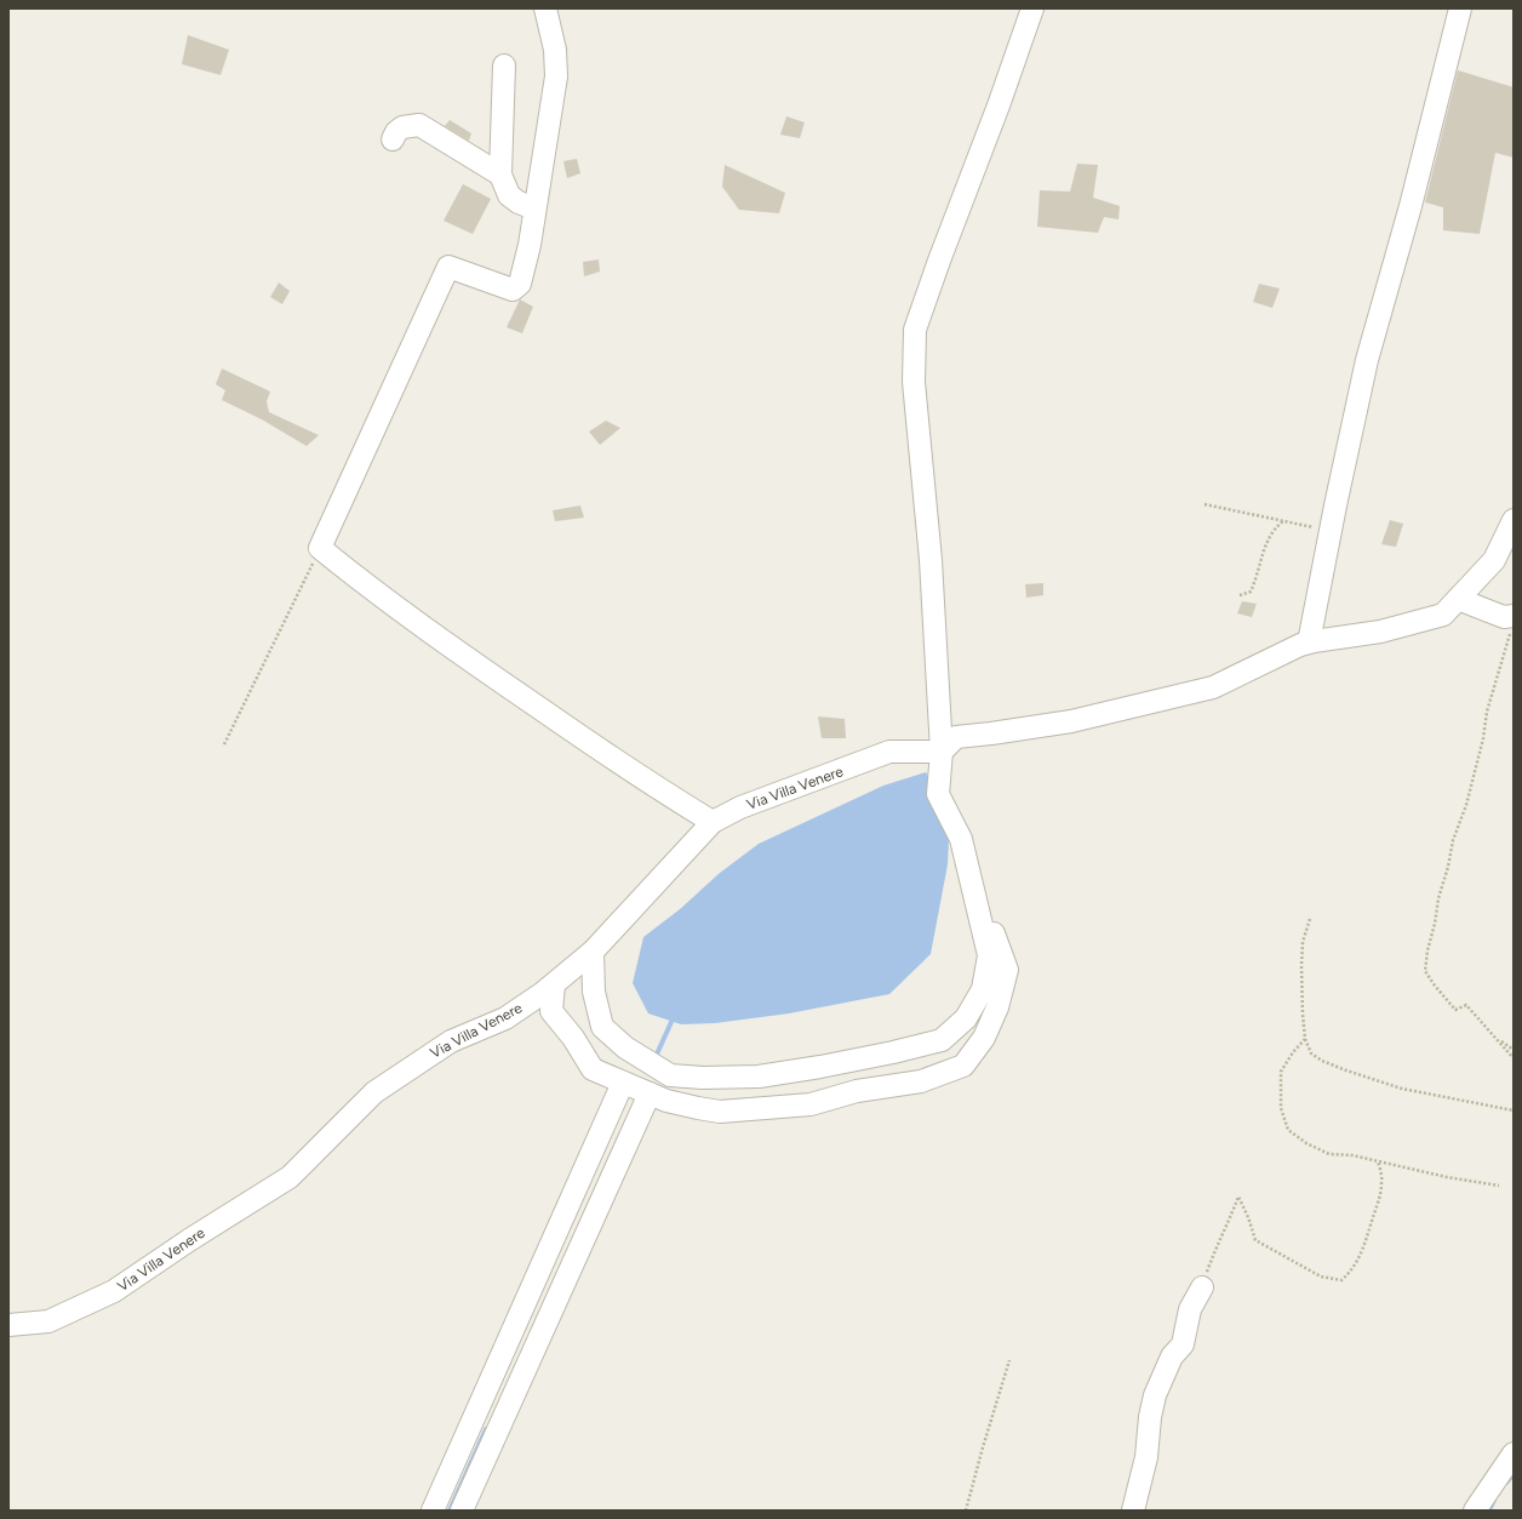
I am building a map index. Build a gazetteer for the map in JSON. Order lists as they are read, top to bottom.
{
  "streets": {
    "street": ["Via Villa Venere"]
  }
}
